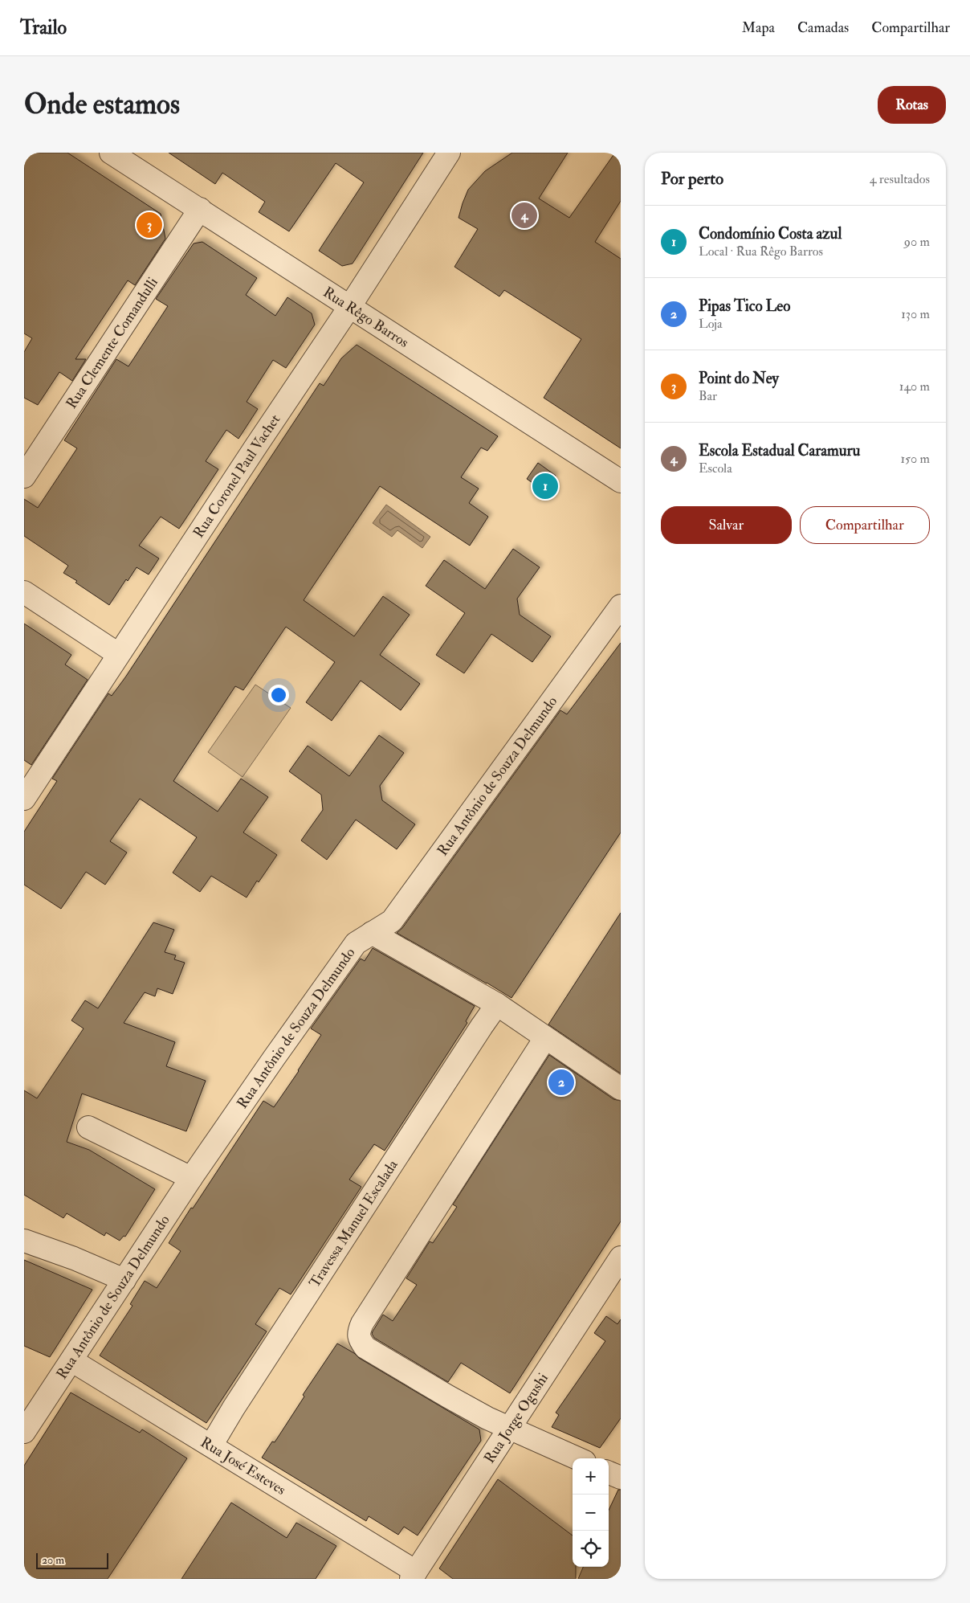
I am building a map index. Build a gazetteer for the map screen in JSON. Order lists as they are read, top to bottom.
{
  "streets": {
    "street": [
      "Rua Rêgo Barros",
      "Rua Clemente Comandulli",
      "Rua Coronel Paul Vachet",
      "Rua Antônio de Souza Delmundo",
      "Travessa Manuel Escalada",
      "Rua Jorge Ogushi",
      "Rua José Esteves"
    ]
  },
  "crossings": [
    ["Rua Rêgo Barros", "Rua Clemente Comandulli"],
    ["Rua Rêgo Barros", "Rua Coronel Paul Vachet"],
    ["Rua Antônio de Souza Delmundo", "Rua José Esteves"],
    ["Travessa Manuel Escalada", "Rua José Esteves"],
    ["Rua Jorge Ogushi", "Rua José Esteves"]
  ],
  "scale_bar": "20 m",
  "page": {
    "header": "Trailo",
    "nav": ["Mapa", "Camadas", "Compartilhar"],
    "buttons": [
      "Rotas",
      ["Salvar", "Compartilhar"]
    ],
    "title": "Onde estamos",
    "heading": ["Por perto", "4 resultados"],
    "pins": [
      "4",
      "3",
      "1",
      "2"
    ],
    "list": [
      {
        "mark": "1",
        "name": "Condomínio Costa azul",
        "note": "Local · Rua Rêgo Barros",
        "value": "90 m"
      },
      {
        "mark": "2",
        "name": "Pipas Tico Leo",
        "note": "Loja",
        "value": "130 m"
      },
      {
        "mark": "3",
        "name": "Point do Ney",
        "note": "Bar",
        "value": "140 m"
      },
      {
        "mark": "4",
        "name": "Escola Estadual Caramuru",
        "note": "Escola",
        "value": "150 m"
      }
    ],
    "map_buttons": ["+", "−"],
    "scale": "20 m"
  }
}
